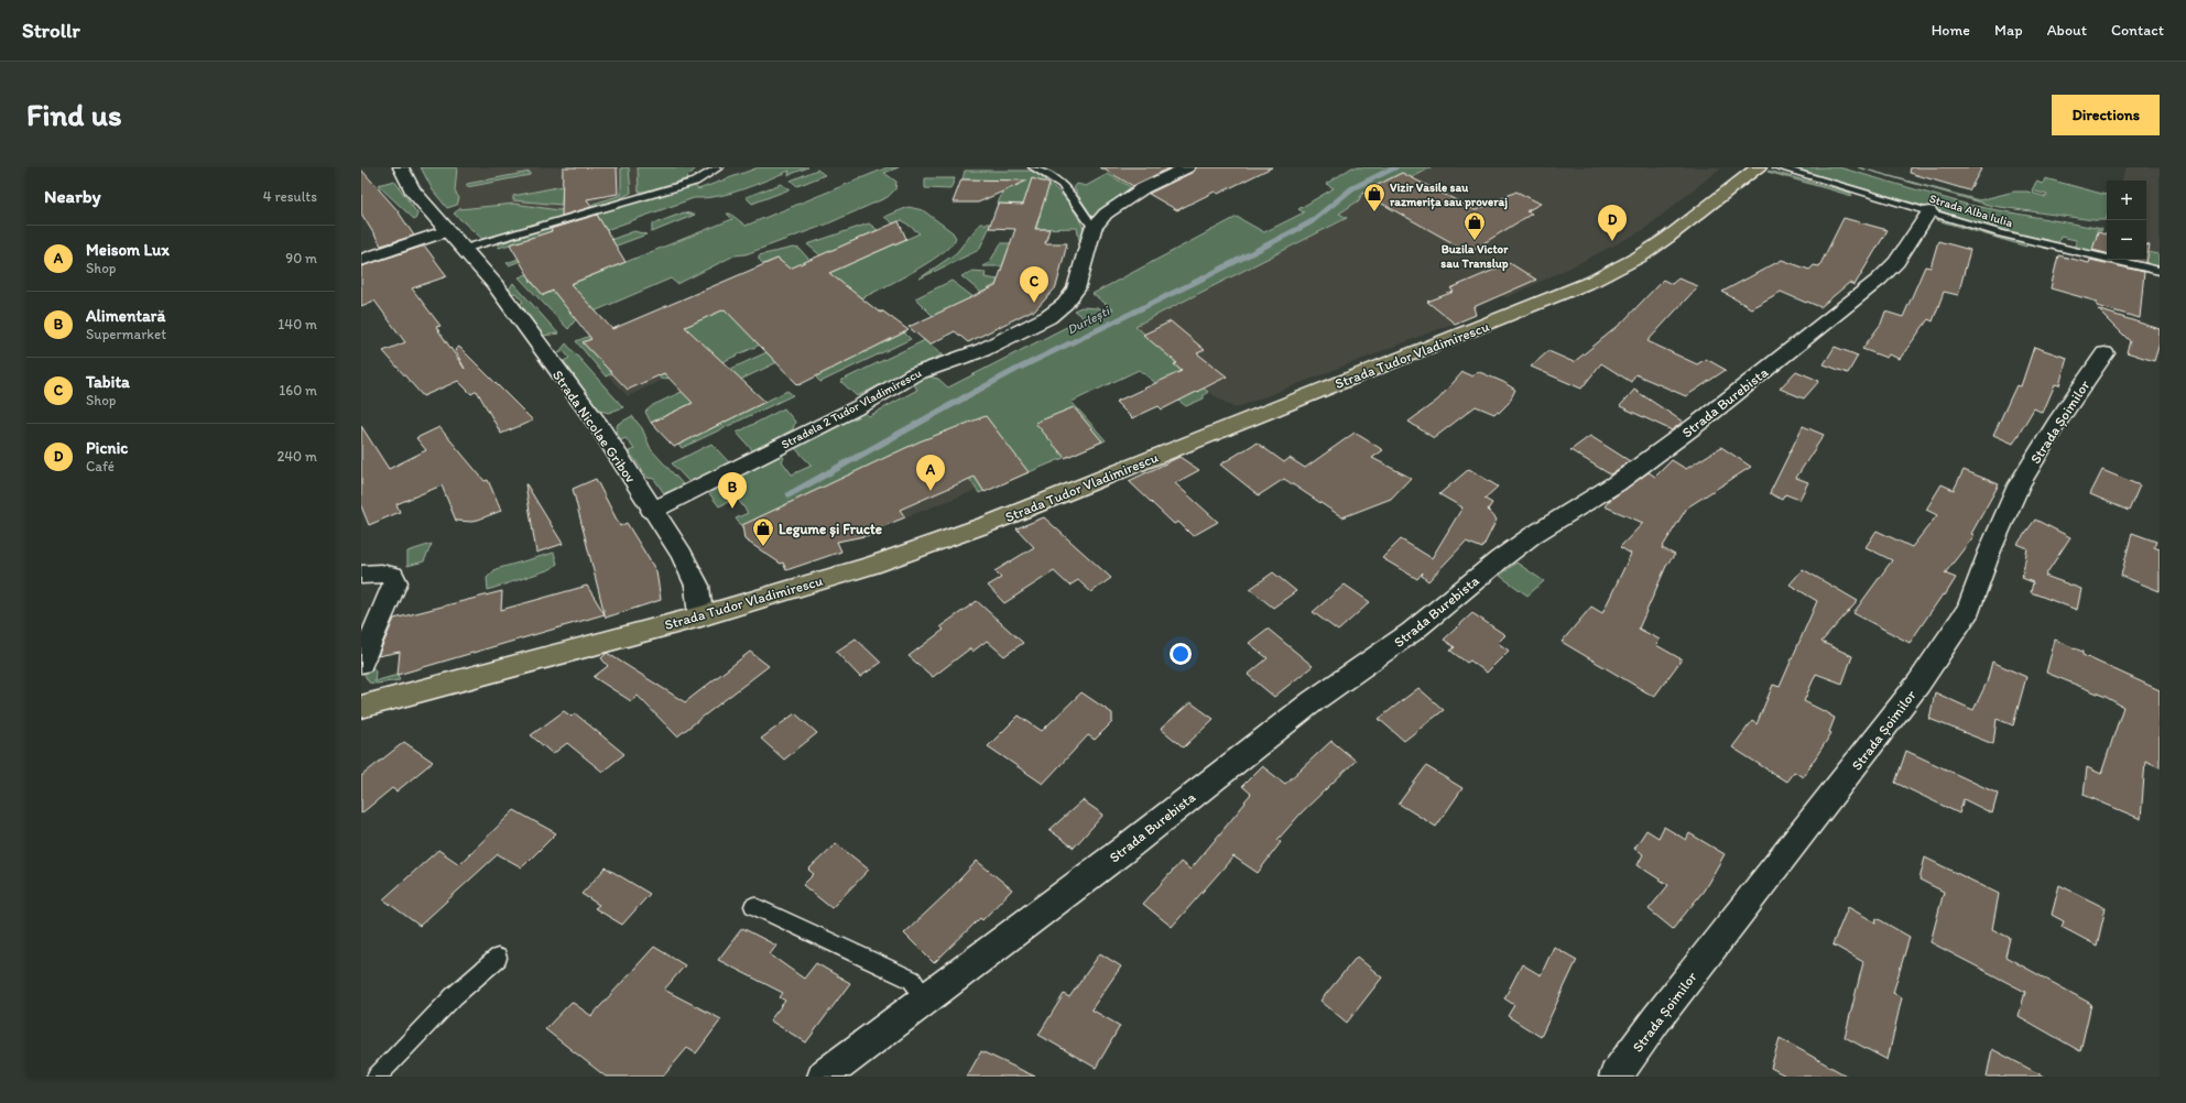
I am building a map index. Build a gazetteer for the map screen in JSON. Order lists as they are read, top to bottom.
{
  "streets": {
    "main road": ["Strada Tudor Vladimirescu"],
    "street": [
      "Strada Burebista",
      "Stradela 2 Tudor Vladimirescu",
      "Strada Șoimilor",
      "Strada Nicolae Gribov"
    ],
    "lane": ["Strada Alba Iulia"]
  },
  "crossings": [
    ["Strada Alba Iulia", "Strada Burebista"],
    ["Strada Tudor Vladimirescu", "Strada Nicolae Gribov"],
    ["Stradela 2 Tudor Vladimirescu", "Strada Nicolae Gribov"]
  ],
  "water": ["Durlești"],
  "places": {
    "shop": ["Vizir Vasile sau razmerița sau proveraj", "Buzila Victor sau Translup", "Legume și Fructe"]
  },
  "page": {
    "header": "Strollr",
    "nav": [
      "Home",
      "Map",
      "About",
      "Contact"
    ],
    "buttons": "Directions",
    "title": "Find us",
    "heading": ["Nearby", "4 results"],
    "map_buttons": ["+", "−"],
    "pins": [
      "D",
      "C",
      "A",
      "B"
    ],
    "list": [
      {
        "mark": "A",
        "name": "Meisom Lux",
        "note": "Shop",
        "value": "90 m"
      },
      {
        "mark": "B",
        "name": "Alimentară",
        "note": "Supermarket",
        "value": "140 m"
      },
      {
        "mark": "C",
        "name": "Tabita",
        "note": "Shop",
        "value": "160 m"
      },
      {
        "mark": "D",
        "name": "Picnic",
        "note": "Café",
        "value": "240 m"
      }
    ]
  }
}
